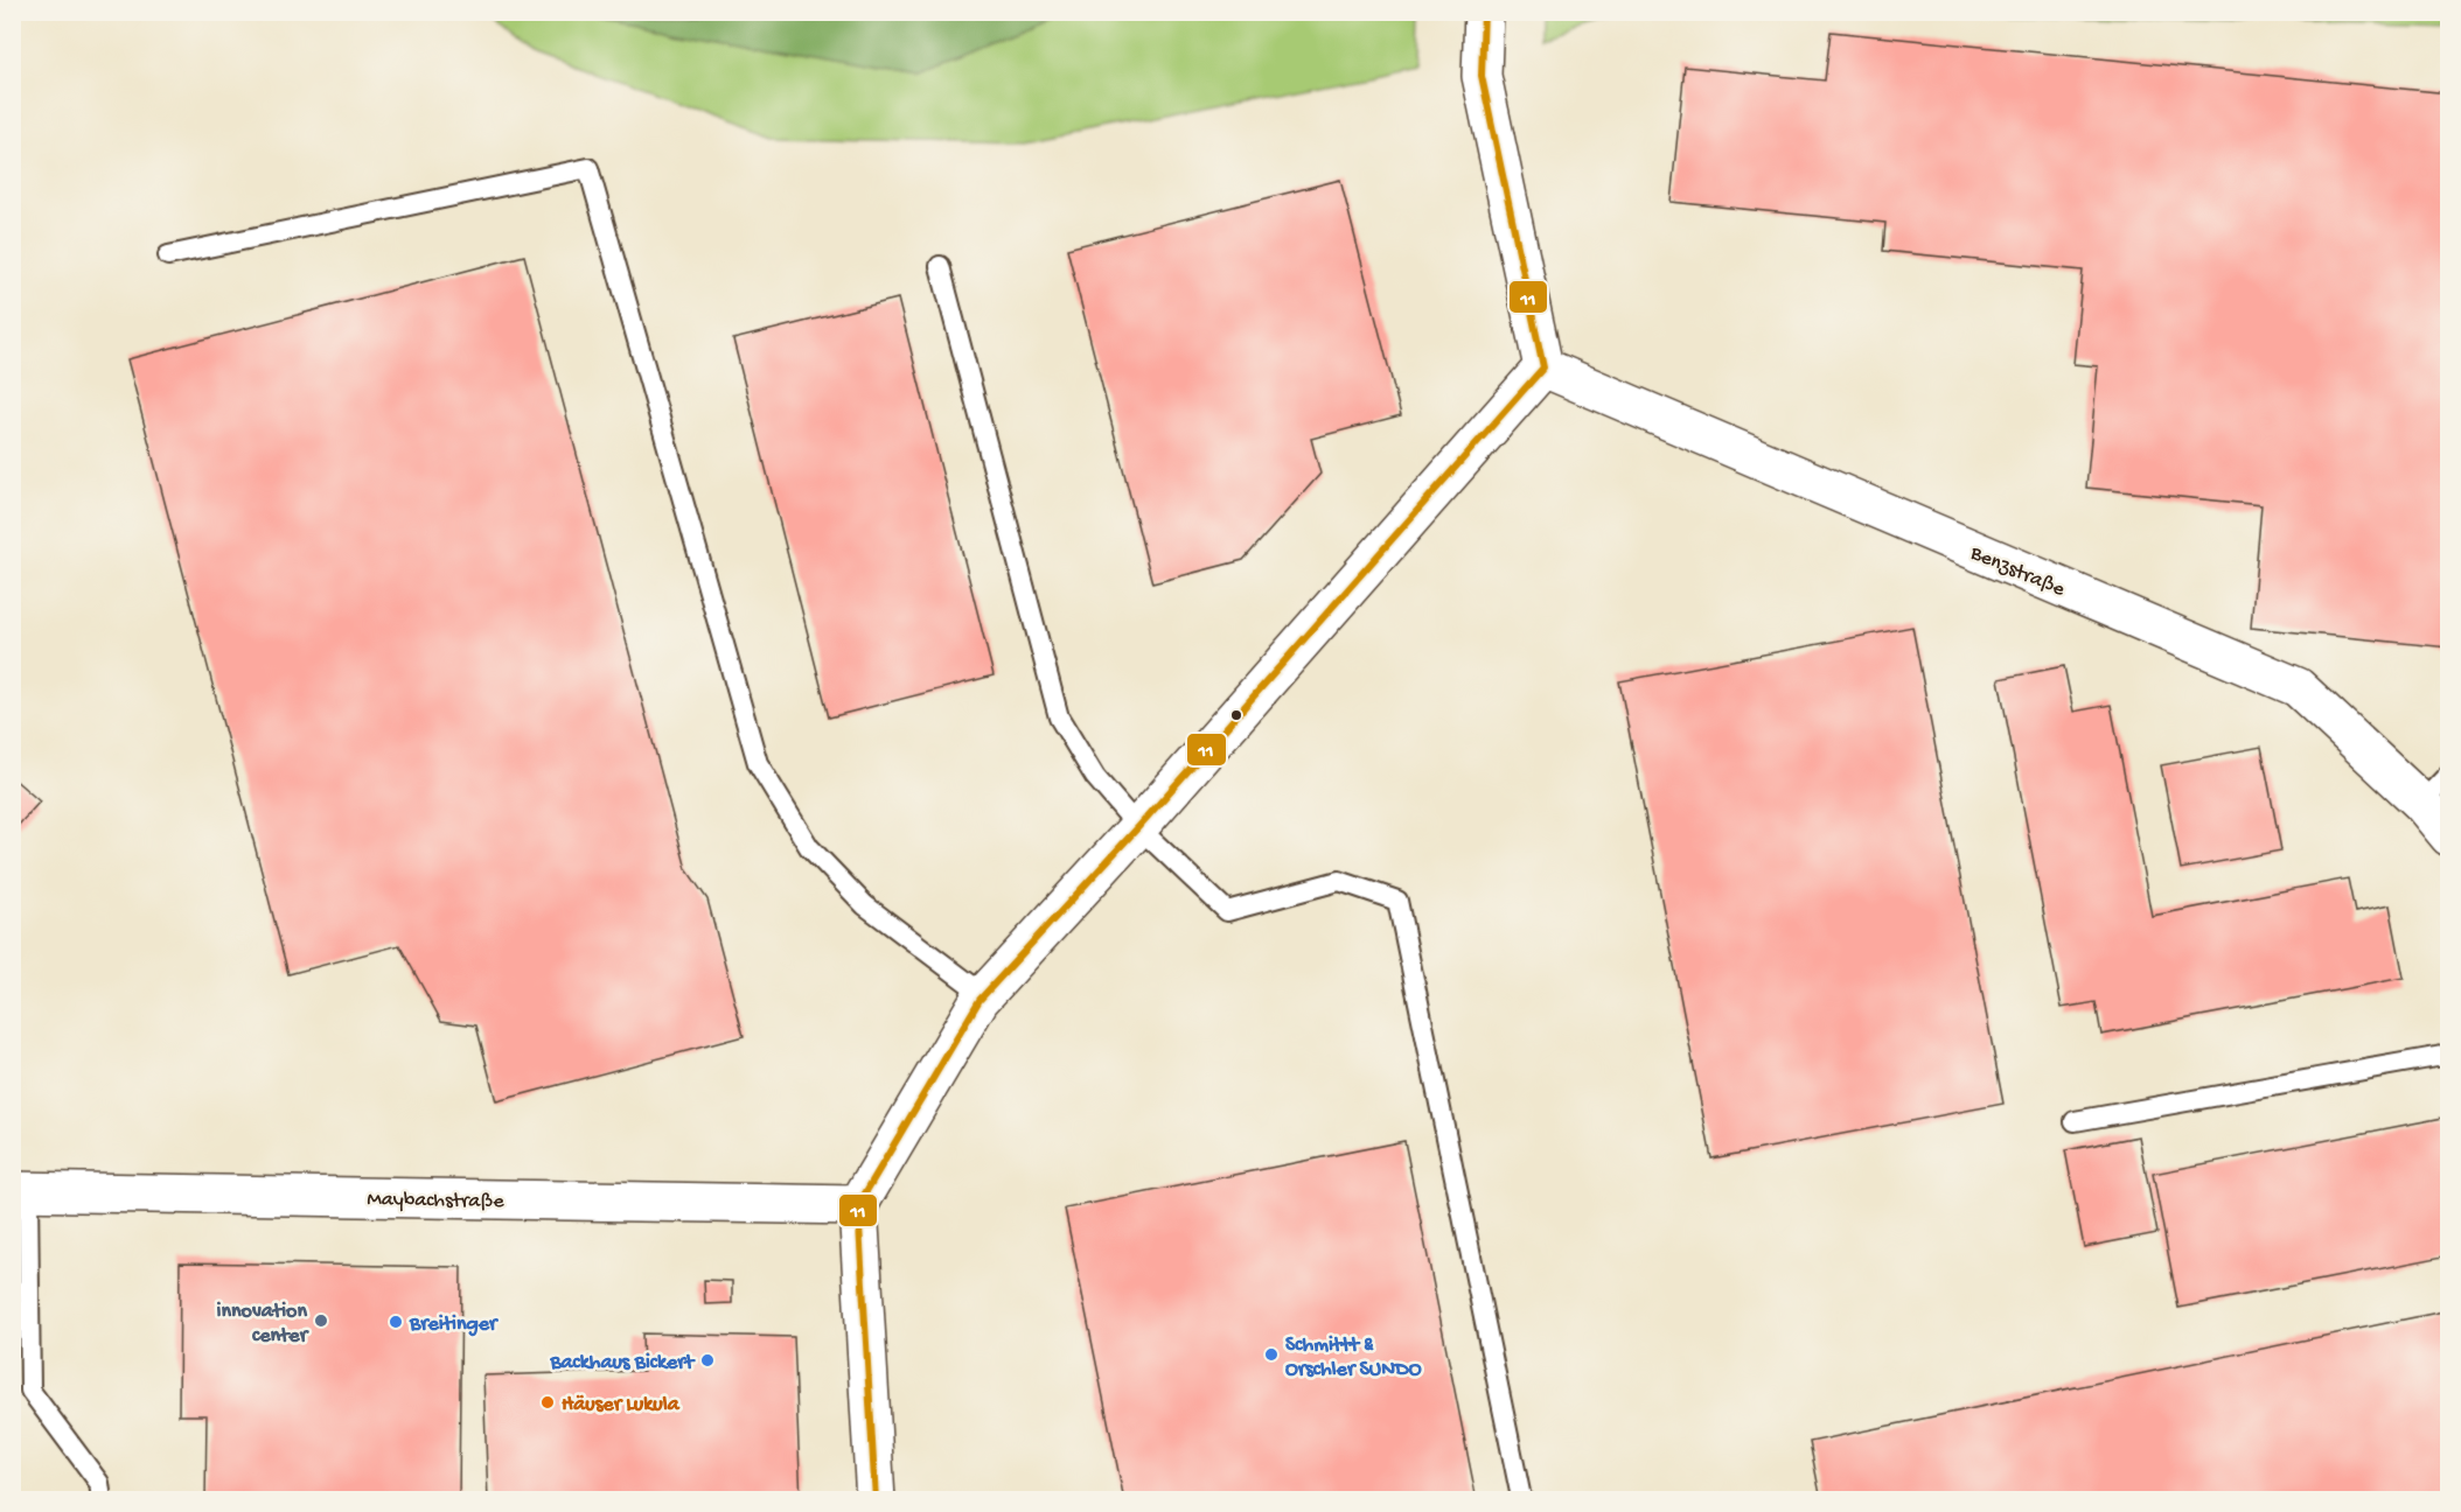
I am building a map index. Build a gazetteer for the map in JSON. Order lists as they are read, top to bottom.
{
  "streets": {
    "street": ["Benzstraße", "Maybachstraße"]
  },
  "places": [
    "innovation center",
    "Breitinger",
    "Schmittt & Orschler SUNDO",
    "Backhaus Bickert",
    "Häuser Lukula"
  ],
  "lines": ["transit line 11"]
}
